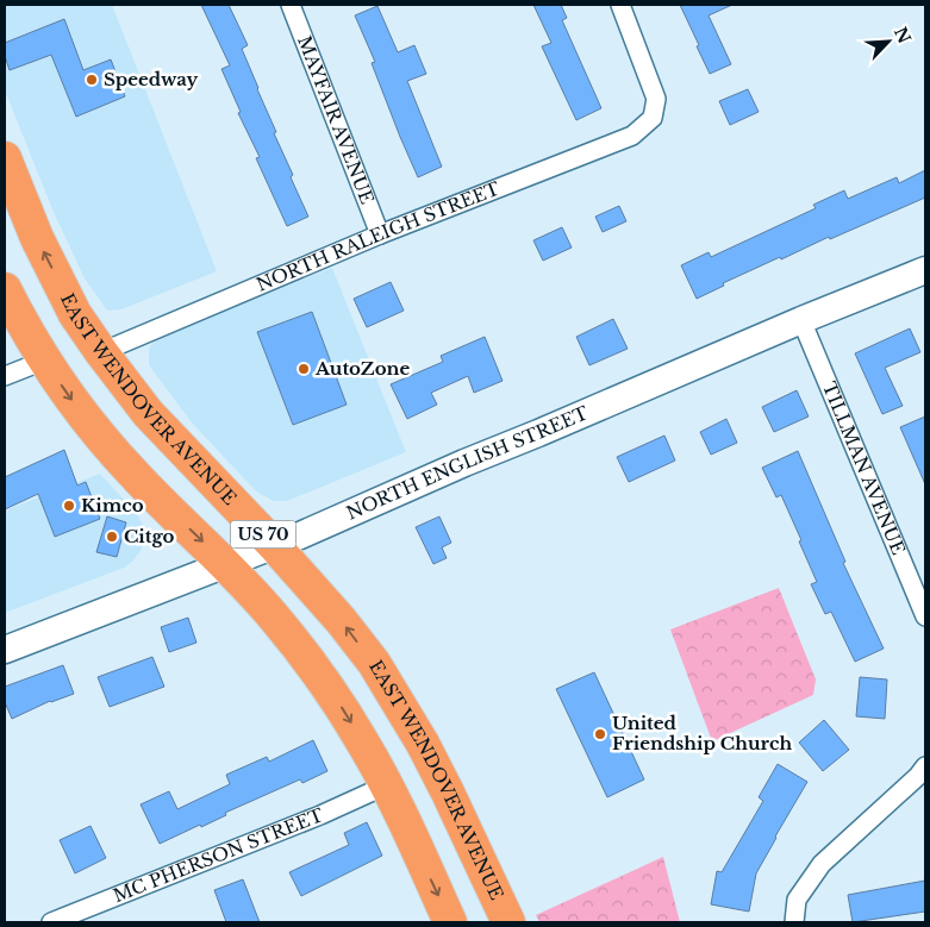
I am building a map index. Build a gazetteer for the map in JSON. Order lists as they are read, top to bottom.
{
  "streets": {
    "highway": ["EAST WENDOVER AVENUE", "US 70"],
    "street": [
      "MAYFAIR AVENUE",
      "NORTH RALEIGH STREET",
      "NORTH ENGLISH STREET",
      "TILLMAN AVENUE",
      "MC PHERSON STREET"
    ]
  },
  "crossings": [
    ["MAYFAIR AVENUE", "NORTH RALEIGH STREET"],
    ["NORTH RALEIGH STREET", "EAST WENDOVER AVENUE"],
    ["EAST WENDOVER AVENUE", "NORTH ENGLISH STREET"],
    ["NORTH ENGLISH STREET", "TILLMAN AVENUE"],
    ["NORTH ENGLISH STREET", "US 70"],
    ["US 70", "MC PHERSON STREET"]
  ],
  "places": [
    "Speedway",
    "AutoZone",
    "Kimco",
    "Citgo",
    "United Friendship Church"
  ],
  "north": "top right"
}
